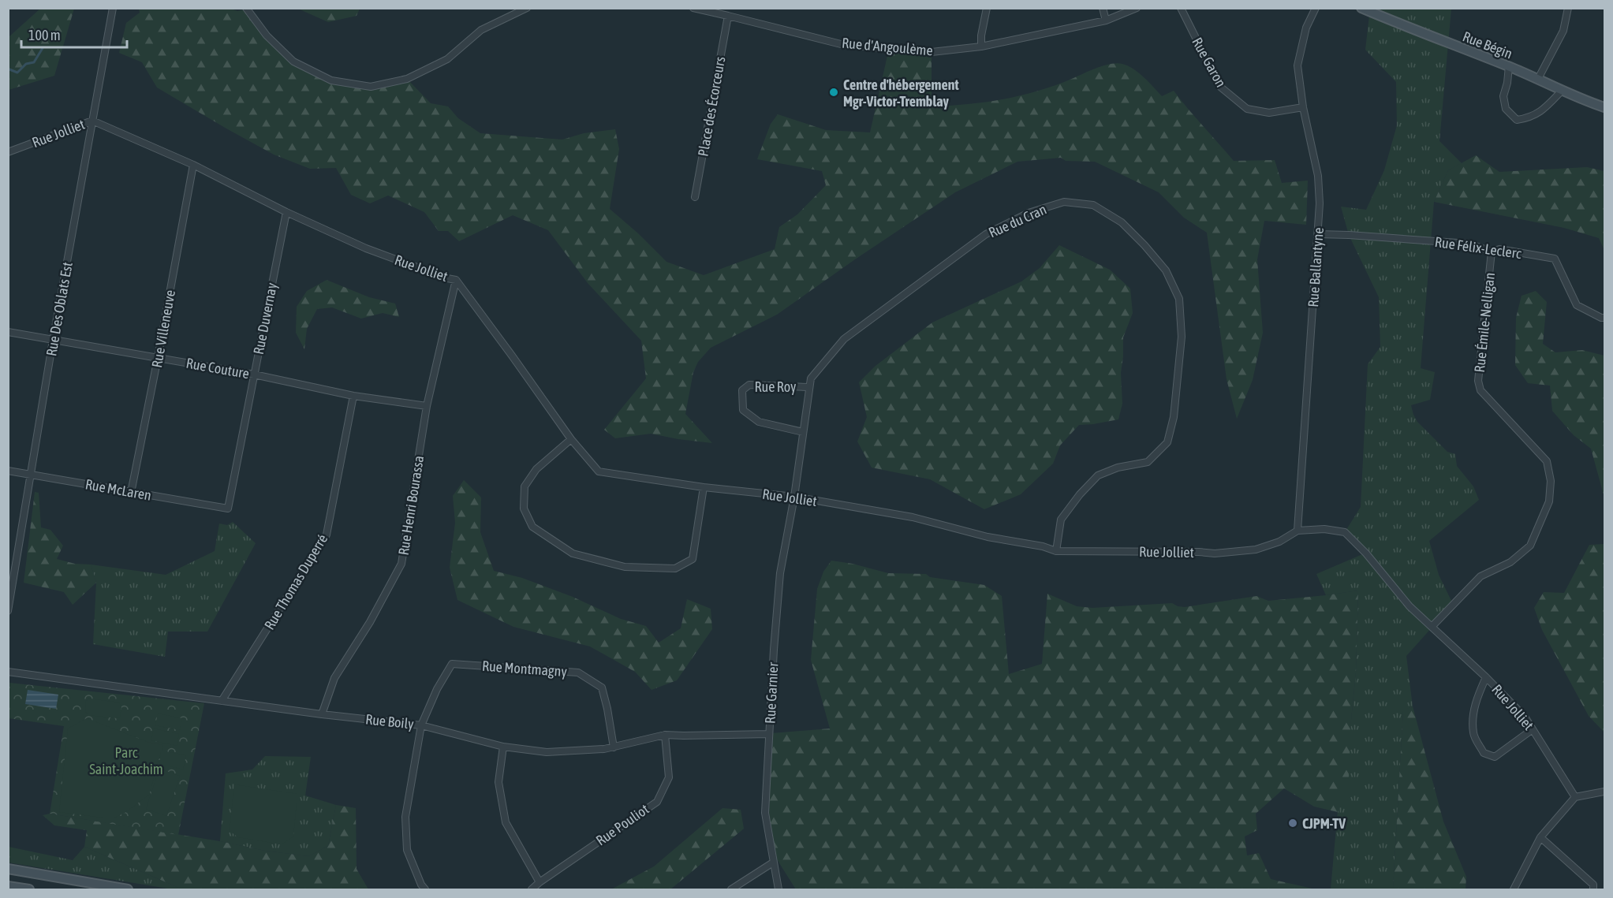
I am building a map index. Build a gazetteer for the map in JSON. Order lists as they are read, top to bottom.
{
  "streets": {
    "street": [
      "Rue Bégin",
      "Rue d'Angoulème",
      "Rue Garon",
      "Place des Écorceurs",
      "Rue Jolliet",
      "Rue du Cran",
      "Rue Félix-Leclerc",
      "Rue Ballantyne",
      "Rue Des Oblats Est",
      "Rue Duvernay",
      "Rue Émile-Nelligan",
      "Rue Villeneuve",
      "Rue Couture",
      "Rue Roy",
      "Rue McLaren",
      "Rue Henri Bourassa",
      "Rue Thomas Duperré",
      "Rue Montmagny",
      "Rue Garnier",
      "Rue Boily",
      "Rue Pouliot"
    ]
  },
  "crossings": [
    ["Rue d'Angoulème", "Place des Écorceurs"],
    ["Rue Garon", "Rue Ballantyne"],
    ["Rue Jolliet", "Rue du Cran"],
    ["Rue Jolliet", "Rue Ballantyne"],
    ["Rue Jolliet", "Rue Des Oblats Est"],
    ["Rue Jolliet", "Rue Duvernay"],
    ["Rue Jolliet", "Rue Émile-Nelligan"],
    ["Rue Jolliet", "Rue Villeneuve"],
    ["Rue Jolliet", "Rue Henri Bourassa"],
    ["Rue Jolliet", "Rue Garnier"],
    ["Rue du Cran", "Rue Roy"],
    ["Rue du Cran", "Rue Garnier"],
    ["Rue Félix-Leclerc", "Rue Ballantyne"],
    ["Rue Félix-Leclerc", "Rue Émile-Nelligan"],
    ["Rue Des Oblats Est", "Rue Couture"],
    ["Rue Des Oblats Est", "Rue McLaren"],
    ["Rue Duvernay", "Rue Couture"],
    ["Rue Duvernay", "Rue McLaren"],
    ["Rue Villeneuve", "Rue Couture"],
    ["Rue Villeneuve", "Rue McLaren"],
    ["Rue Couture", "Rue Henri Bourassa"],
    ["Rue Couture", "Rue Thomas Duperré"],
    ["Rue Henri Bourassa", "Rue Boily"],
    ["Rue Thomas Duperré", "Rue Boily"],
    ["Rue Montmagny", "Rue Boily"],
    ["Rue Garnier", "Rue Boily"],
    ["Rue Boily", "Rue Pouliot"]
  ],
  "parks": ["Parc Saint-Joachim"],
  "places": ["Centre d'hébergement Mgr-Victor-Tremblay", "CJPM-TV"],
  "scale_bar": "100 m"
}
